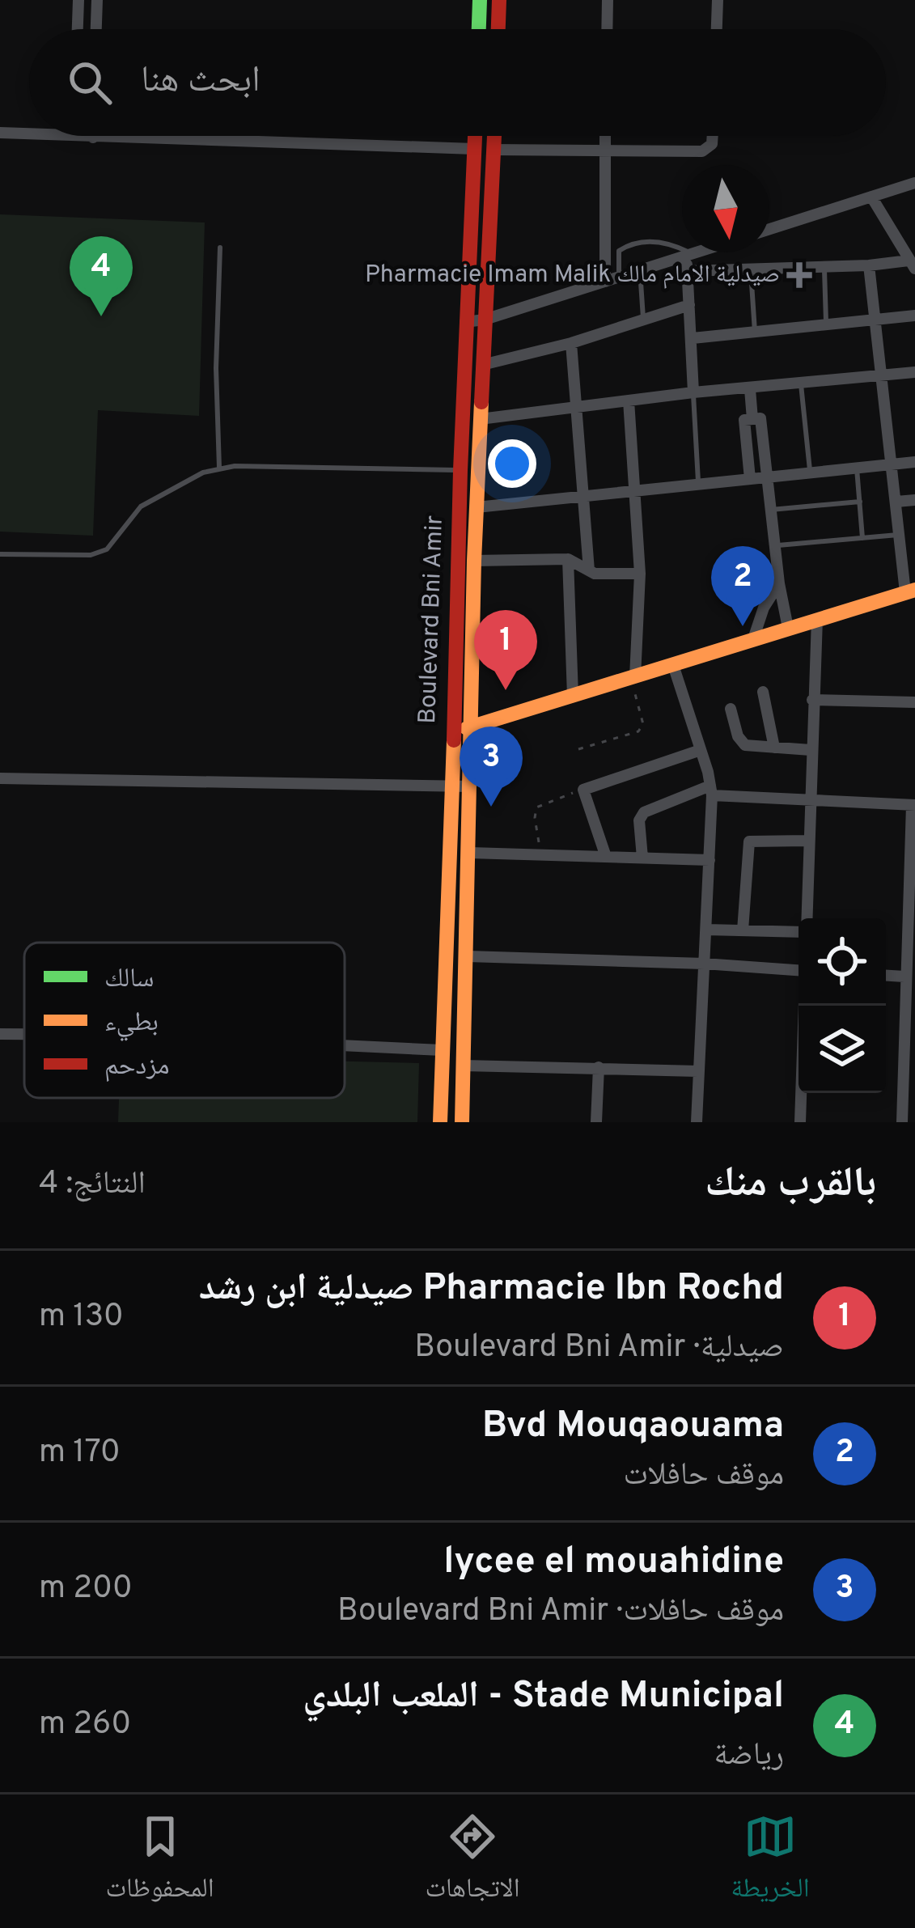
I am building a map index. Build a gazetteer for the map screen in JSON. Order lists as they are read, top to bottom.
{
  "streets": {
    "main road": ["Boulevard Bni Amir"]
  },
  "places": {
    "health": ["Pharmacie Imam Malik صيدلية الامام مالك"]
  },
  "legend": ["سالك", "بطيء", "مزدحم"],
  "north": "bottom",
  "page": {
    "search": "ابحث هنا",
    "pins": [
      "4",
      "2",
      "1",
      "3"
    ],
    "heading": ["بالقرب منك", "النتائج: 4"],
    "list": [
      {
        "mark": "1",
        "name": "Pharmacie Ibn Rochd صيدلية ابن رشد",
        "note": "صيدلية · Boulevard Bni Amir",
        "value": "130 m"
      },
      {
        "mark": "2",
        "name": "Bvd Mouqaouama",
        "note": "موقف حافلات",
        "value": "170 m"
      },
      {
        "mark": "3",
        "name": "lycee el mouahidine",
        "note": "موقف حافلات · Boulevard Bni Amir",
        "value": "200 m"
      },
      {
        "mark": "4",
        "name": "Stade Municipal - الملعب البلدي",
        "note": "رياضة",
        "value": "260 m"
      }
    ],
    "nav": ["الخريطة", "الاتجاهات", "المحفوظات"]
  }
}
